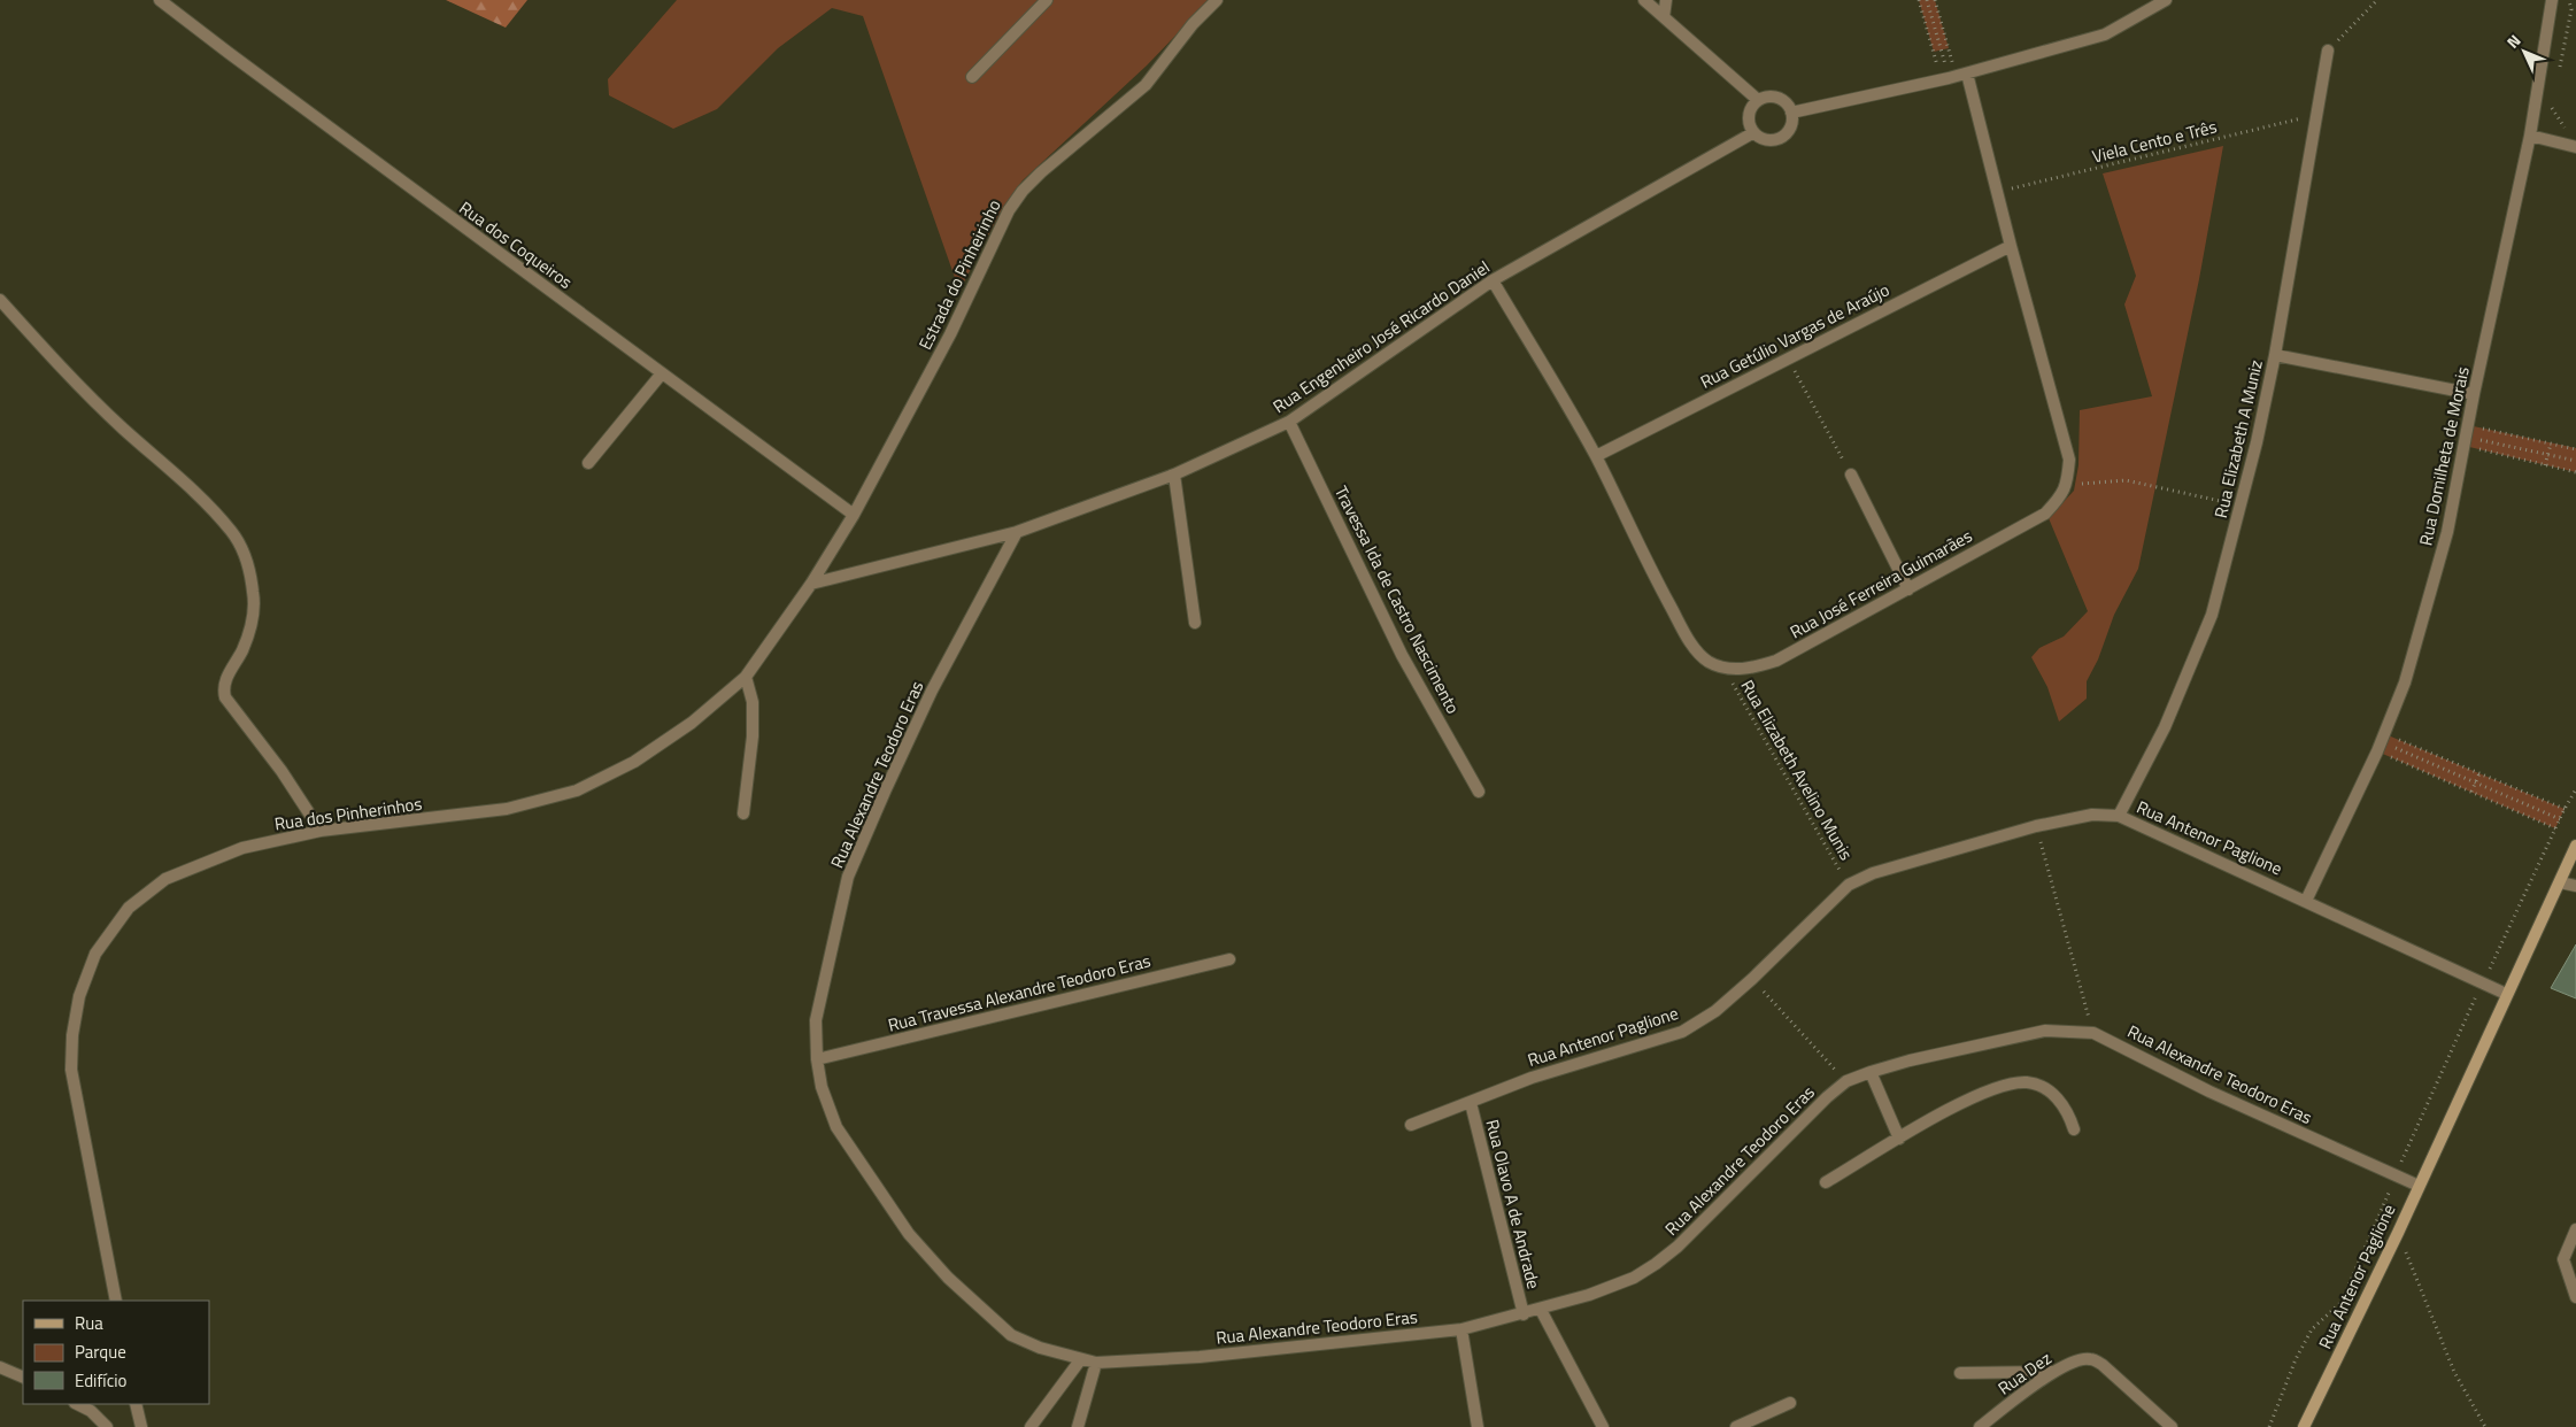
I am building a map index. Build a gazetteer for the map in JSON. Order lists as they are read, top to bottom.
{
  "streets": {
    "main road": ["Rua Antenor Paglione"],
    "street": [
      "Rua dos Coqueiros",
      "Estrada do Pinheirinho",
      "Rua Getúlio Vargas de Araújo",
      "Rua Engenheiro José Ricardo Daniel",
      "Rua Elizabeth A Muniz",
      "Rua Domilheta de Morais",
      "Rua José Ferreira Guimarães",
      "Travessa Ida de Castro Nascimento",
      "Rua Alexandre Teodoro Eras",
      "Rua dos Pinherinhos",
      "Rua Travessa Alexandre Teodoro Eras",
      "Rua Olavo A de Andrade",
      "Rua Dez"
    ],
    "path": ["Viela Cento e Três", "Rua Elizabeth Avelino Munis"]
  },
  "crossings": [
    ["Viela Cento e Três", "Rua Elizabeth A Muniz"],
    ["Rua dos Coqueiros", "Estrada do Pinheirinho"],
    ["Estrada do Pinheirinho", "Rua Engenheiro José Ricardo Daniel"],
    ["Estrada do Pinheirinho", "Rua dos Pinherinhos"],
    ["Rua Engenheiro José Ricardo Daniel", "Travessa Ida de Castro Nascimento"],
    ["Rua Engenheiro José Ricardo Daniel", "Rua Alexandre Teodoro Eras"],
    ["Rua Engenheiro José Ricardo Daniel", "Rua dos Pinherinhos"],
    ["Rua Elizabeth A Muniz", "Rua Antenor Paglione"],
    ["Rua Domilheta de Morais", "Rua Antenor Paglione"],
    ["Rua José Ferreira Guimarães", "Rua Elizabeth Avelino Munis"],
    ["Rua Elizabeth Avelino Munis", "Rua Antenor Paglione"],
    ["Rua Alexandre Teodoro Eras", "Rua Antenor Paglione"],
    ["Rua Alexandre Teodoro Eras", "Rua Travessa Alexandre Teodoro Eras"],
    ["Rua Alexandre Teodoro Eras", "Rua Olavo A de Andrade"],
    ["Rua Antenor Paglione", "Rua Olavo A de Andrade"]
  ],
  "legend": ["Rua", "Parque", "Edifício"],
  "north": "top left"
}
